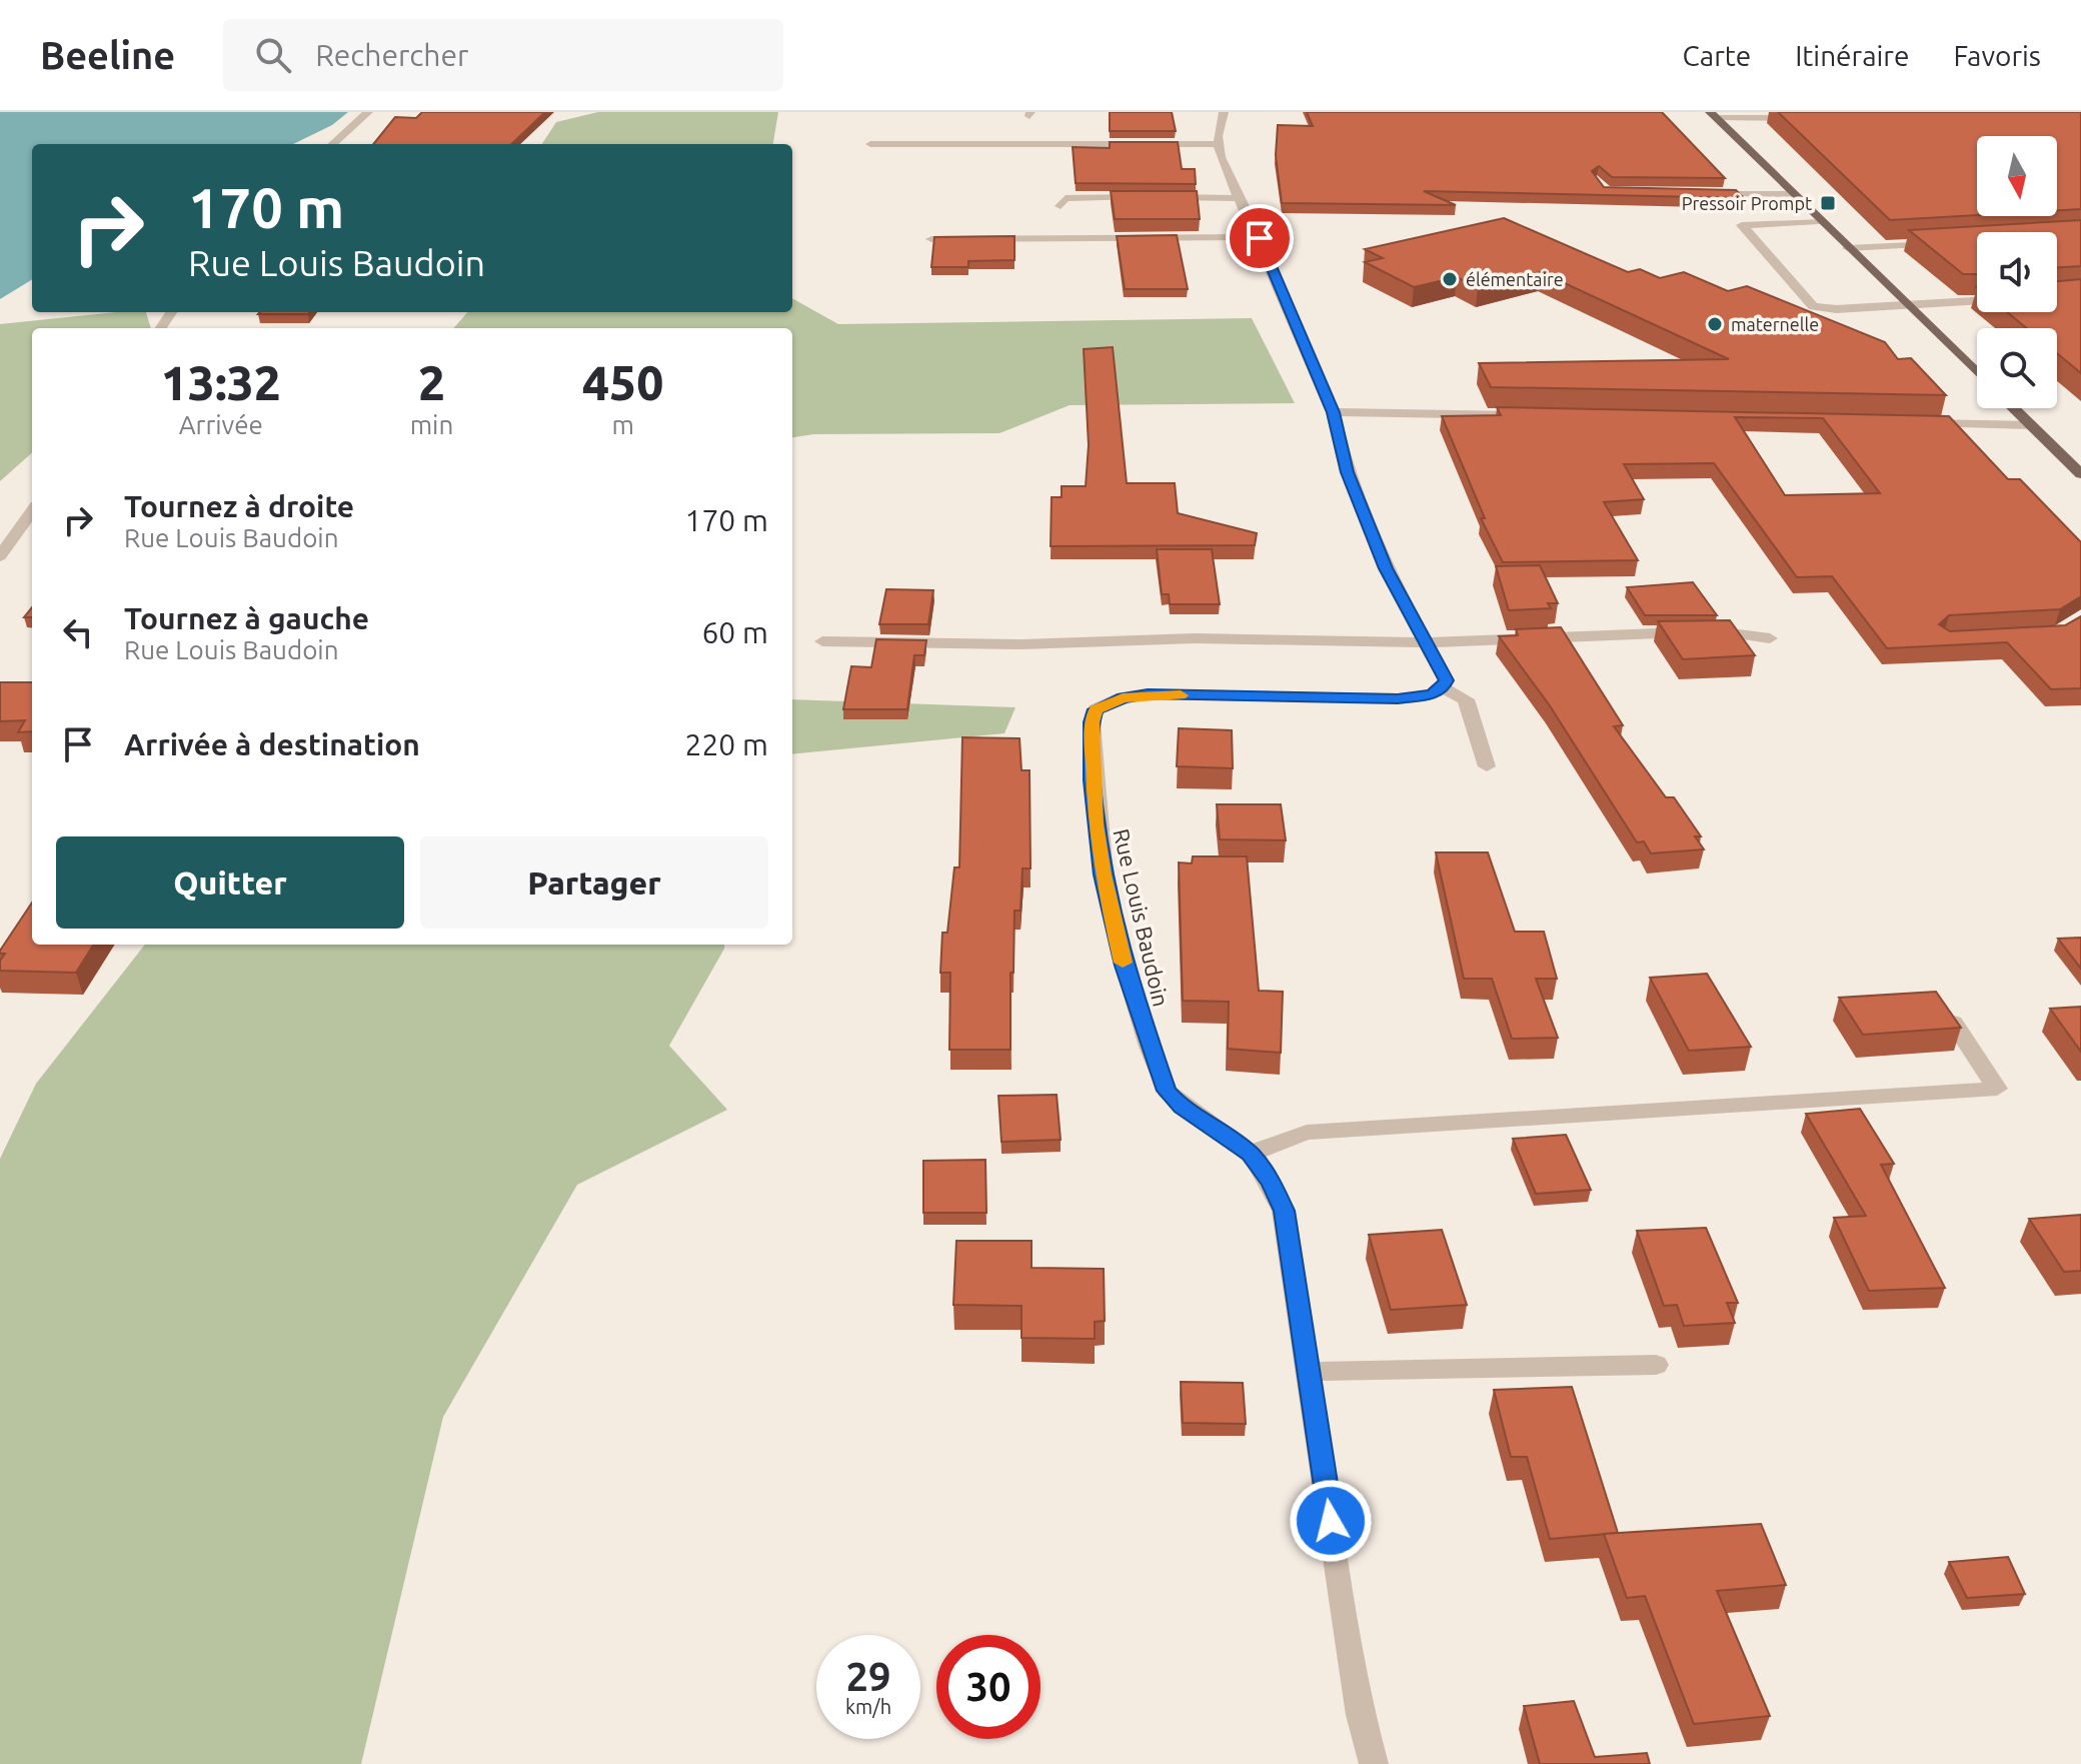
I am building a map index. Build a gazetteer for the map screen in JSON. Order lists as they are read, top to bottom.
{
  "streets": {
    "street": ["Rue Louis Baudoin"]
  },
  "places": {
    "transit": ["Pressoir Prompt"],
    "other": ["élémentaire", "maternelle"]
  },
  "north": "bottom",
  "page": {
    "header": "Beeline",
    "search": "Rechercher",
    "nav": ["Carte", "Itinéraire", "Favoris"],
    "turn": ["170 m", "Rue Louis Baudoin"],
    "eta": [
      "13:32",
      "Arrivée",
      "2",
      "min",
      "450",
      "m"
    ],
    "list": [
      {
        "name": "Tournez à droite",
        "note": "Rue Louis Baudoin",
        "value": "170 m"
      },
      {
        "name": "Tournez à gauche",
        "note": "Rue Louis Baudoin",
        "value": "60 m"
      },
      {
        "name": "Arrivée à destination",
        "value": "220 m"
      }
    ],
    "buttons": ["Quitter", "Partager"],
    "speed": "29 km/h",
    "limit": "30"
  }
}
